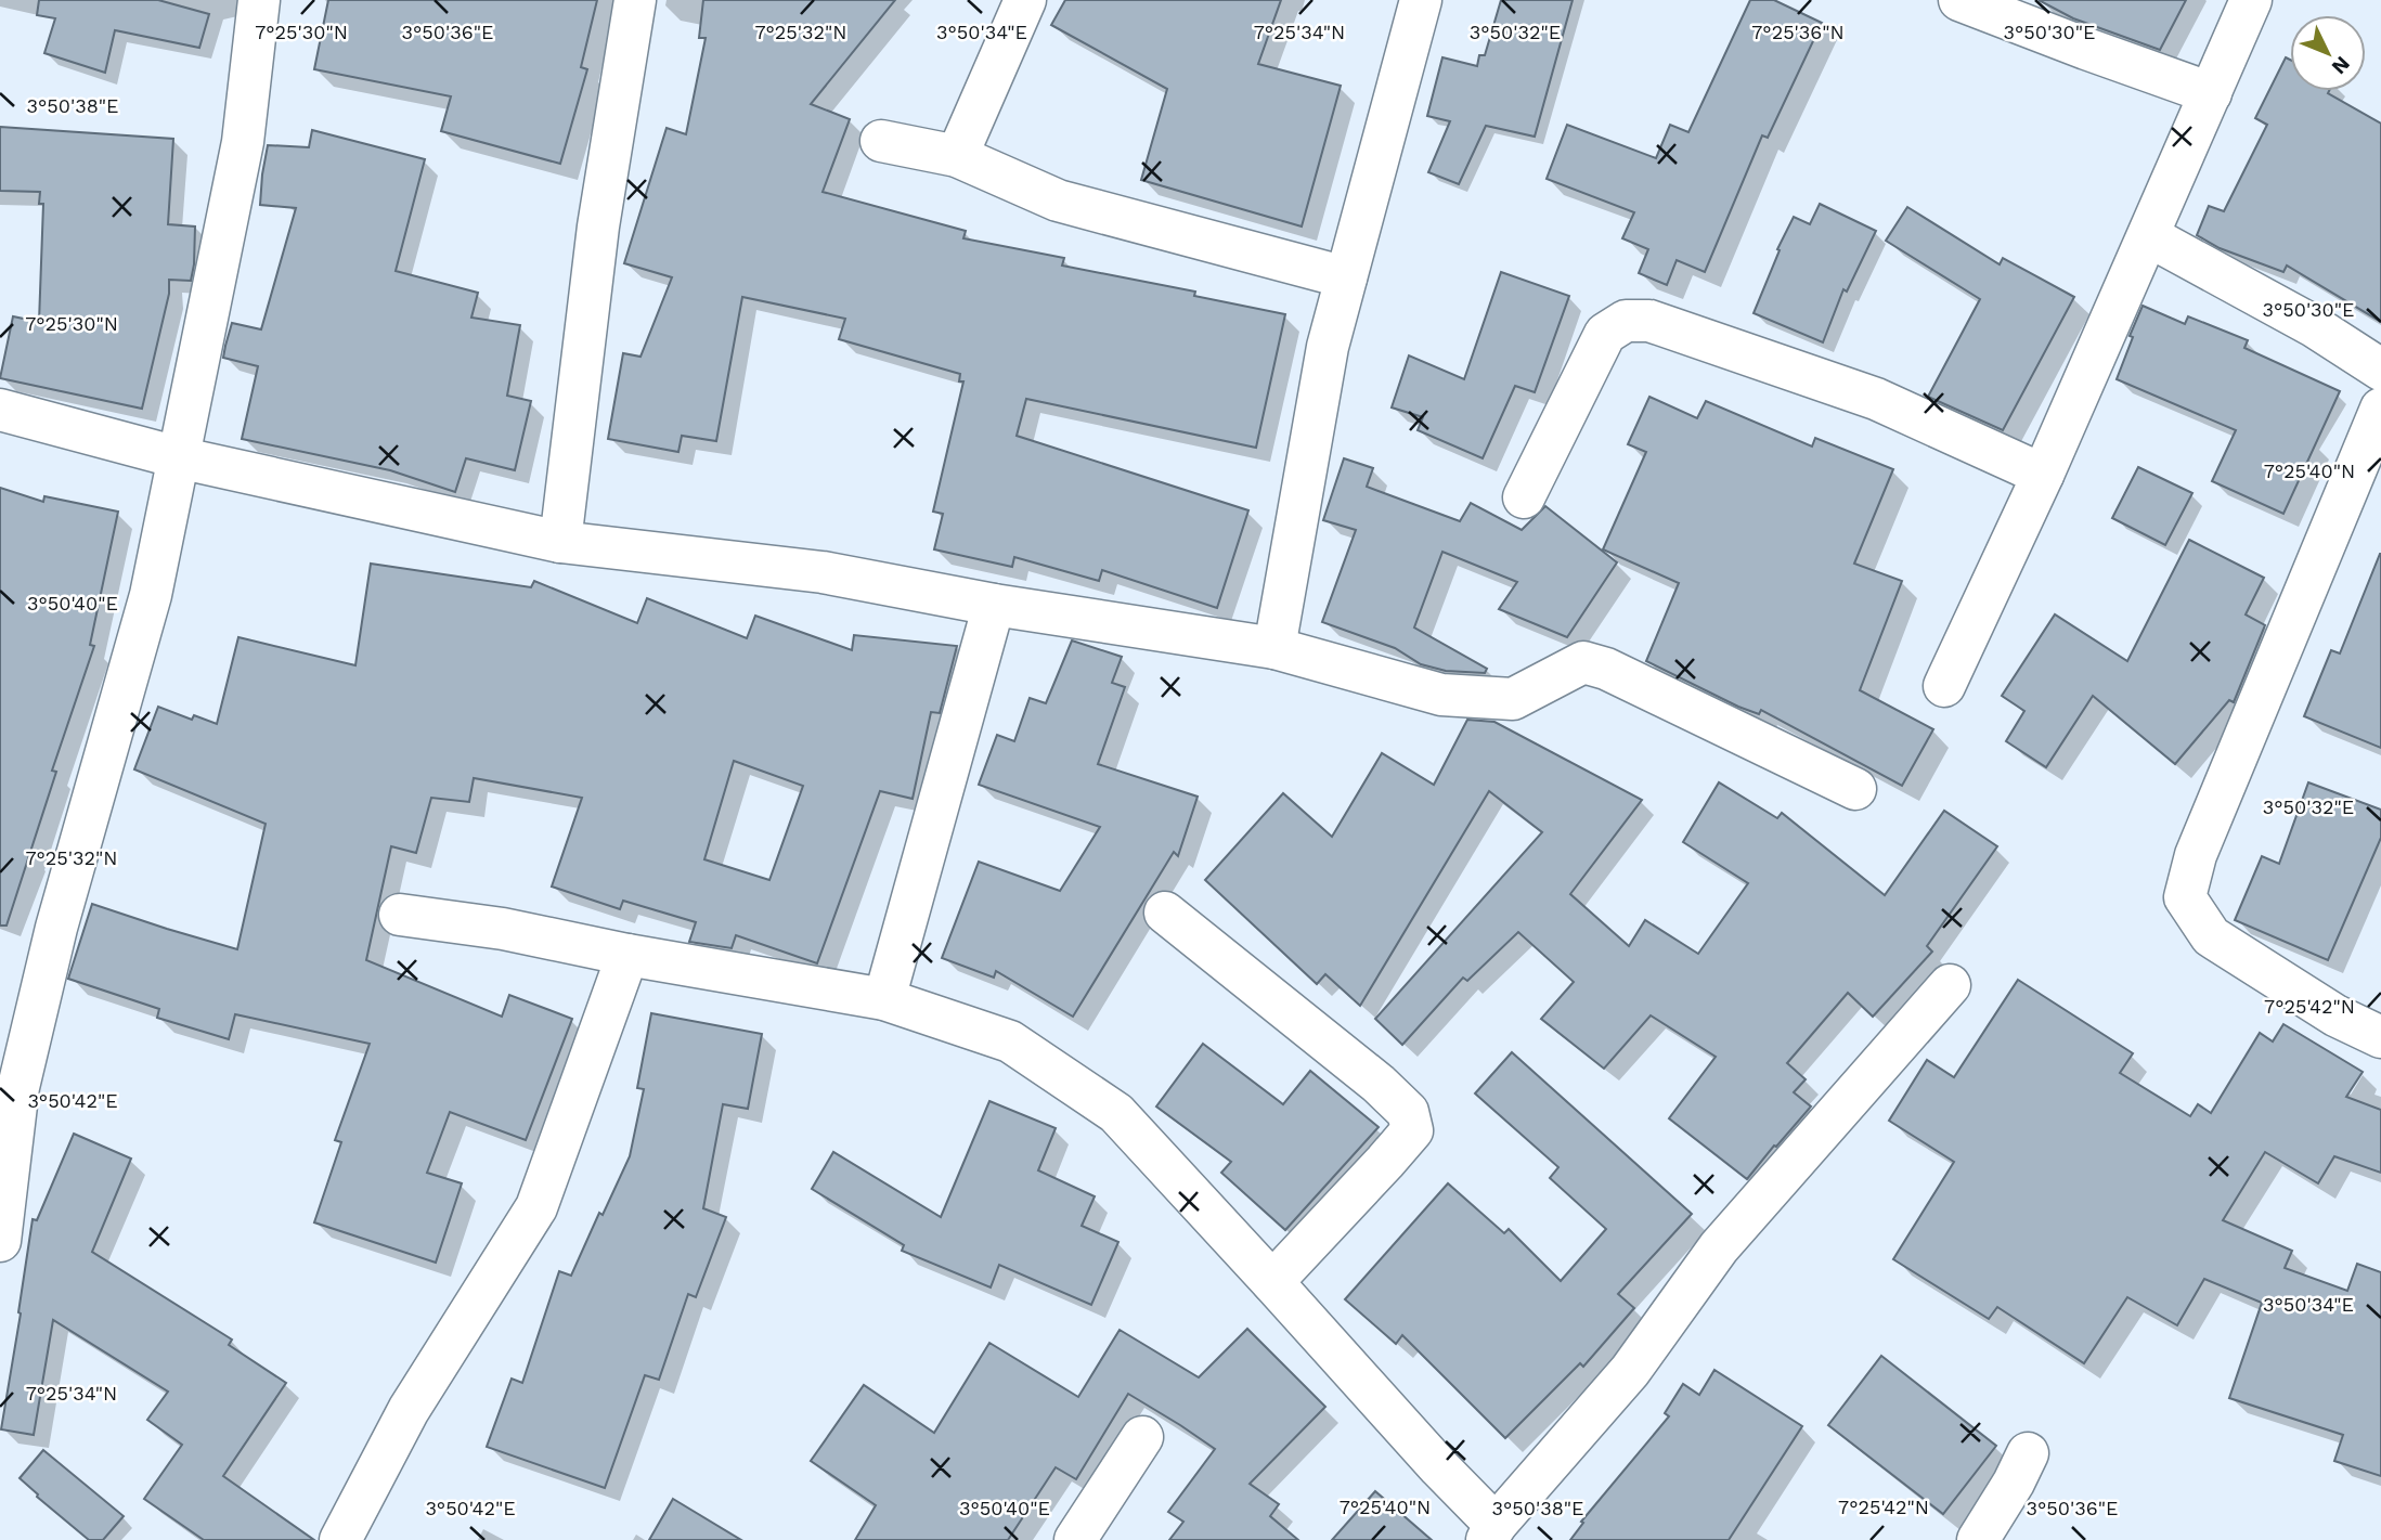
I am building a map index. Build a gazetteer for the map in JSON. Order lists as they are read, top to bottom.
{
  "north": "bottom right",
  "coordinates": [
    "3°50'30\"E",
    "3°50'36\"E",
    "3°50'34\"E",
    "3°50'32\"E",
    "7°25'30\"N",
    "7°25'32\"N",
    "7°25'34\"N",
    "7°25'36\"N",
    "3°50'38\"E",
    "7°25'40\"N",
    "3°50'40\"E",
    "7°25'42\"N",
    "3°50'42\"E"
  ]
}
